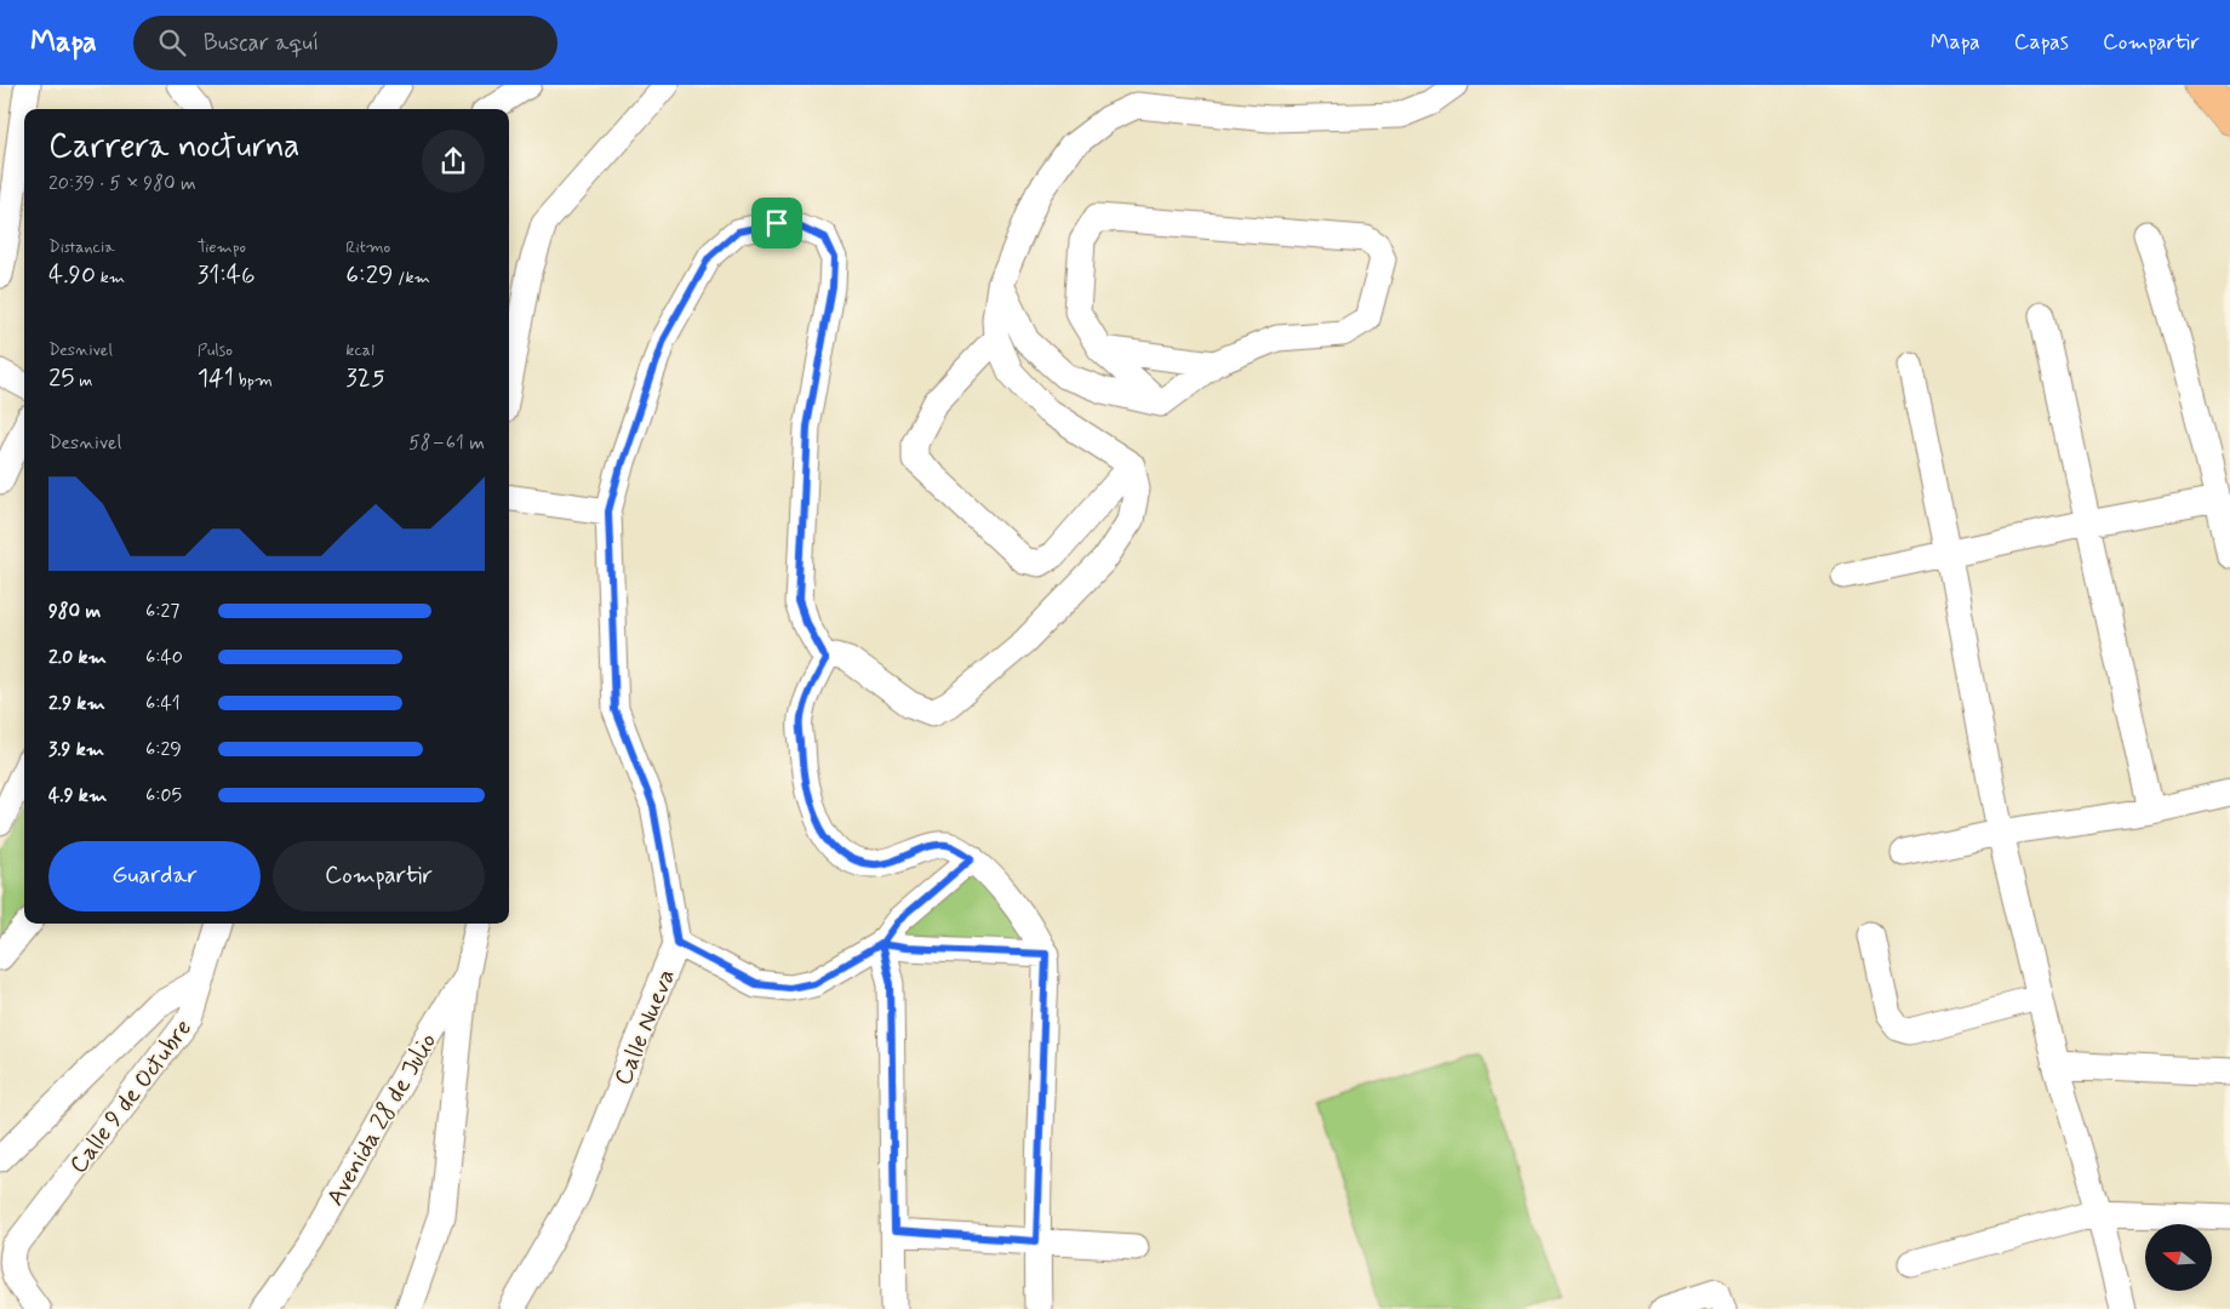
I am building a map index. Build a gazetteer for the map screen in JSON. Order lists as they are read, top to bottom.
{
  "streets": {
    "street": ["Calle Nueva", "Calle 9 de Octubre", "Avenida 28 de Julio"]
  },
  "north": "left",
  "page": {
    "header": "Mapa",
    "search": "Buscar aquí",
    "nav": ["Mapa", "Capas", "Compartir"],
    "heading": ["Carrera nocturna", "20:39 · 5 × 980 m"],
    "stats": [
      ["Distancia", "4.90 km"],
      ["Tiempo", "31:46"],
      ["Ritmo", "6:29 /km"],
      ["Desnivel", "25 m"],
      ["Pulso", "141 bpm"],
      ["kcal", "325"]
    ],
    "chart": ["Desnivel", "58–61 m"],
    "list": [
      {
        "name": "980 m",
        "note": "6:27"
      },
      {
        "name": "2.0 km",
        "note": "6:40"
      },
      {
        "name": "2.9 km",
        "note": "6:41"
      },
      {
        "name": "3.9 km",
        "note": "6:29"
      },
      {
        "name": "4.9 km",
        "note": "6:05"
      }
    ],
    "buttons": ["Guardar", "Compartir"]
  }
}
